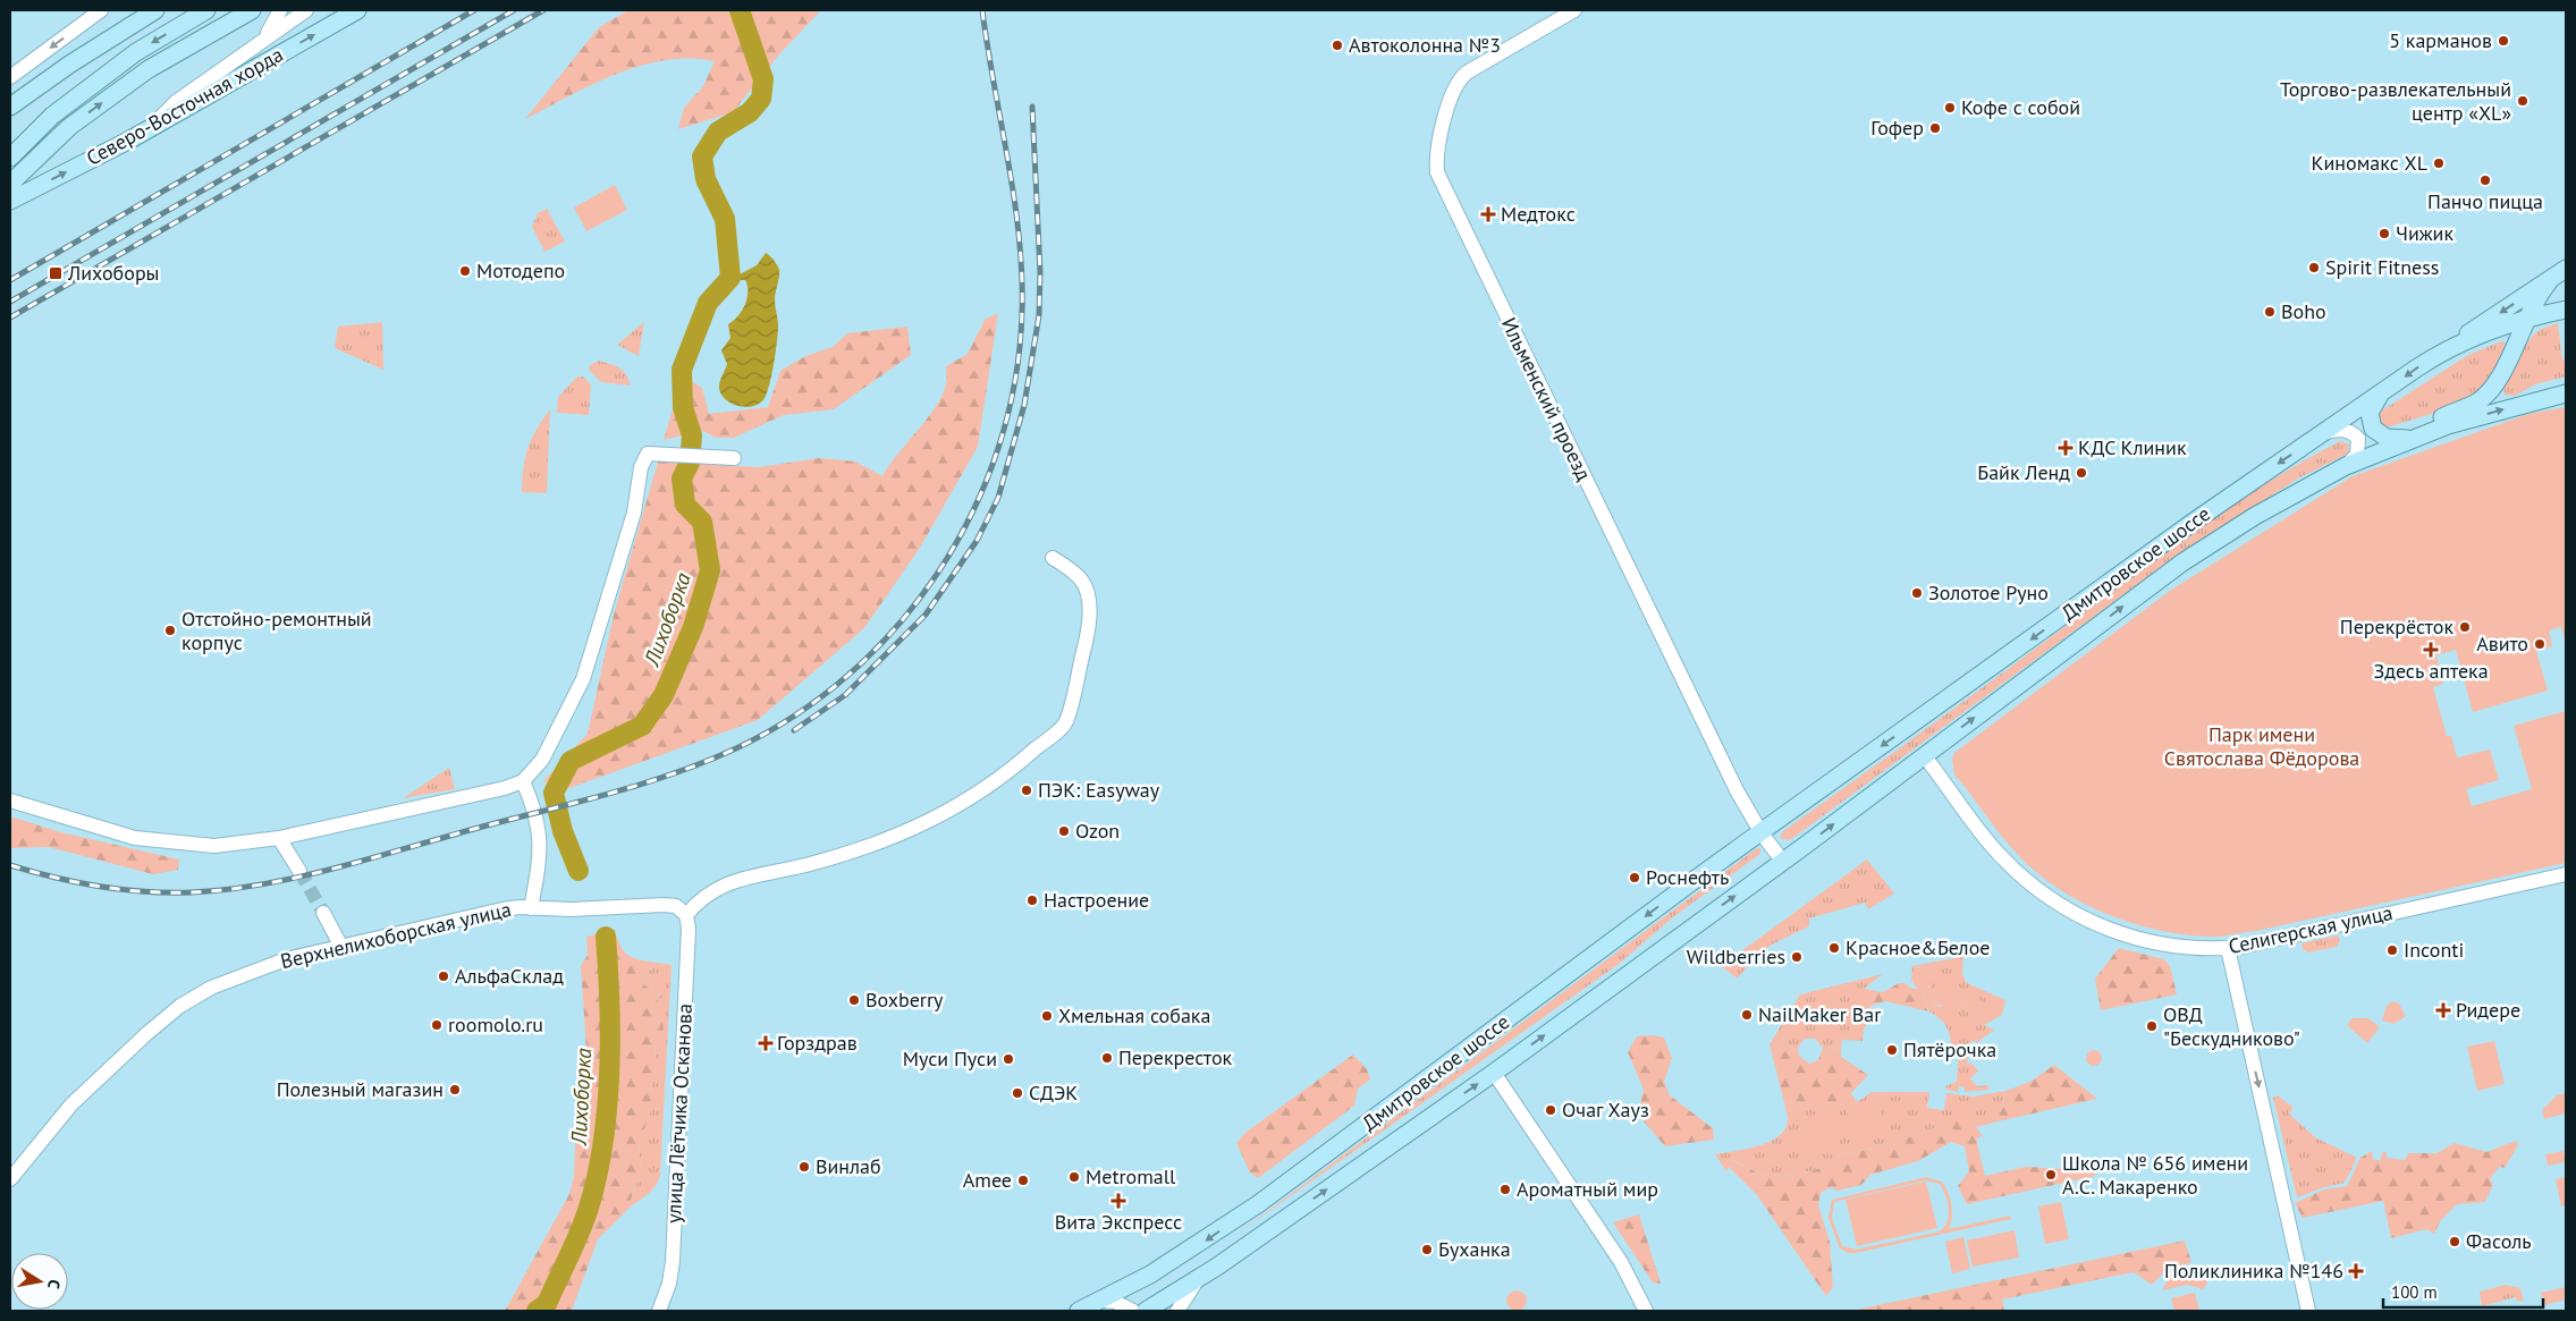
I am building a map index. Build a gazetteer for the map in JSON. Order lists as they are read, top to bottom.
{
  "streets": {
    "main road": ["Северо-Восточная хорда", "Дмитровское шоссе"],
    "street": [
      "Ильменский проезд",
      "Селигерская улица",
      "Верхнелихоборская улица",
      "улица Лётчика Осканова"
    ]
  },
  "crossings": [
    ["Ильменский проезд", "Дмитровское шоссе"],
    ["Дмитровское шоссе", "Селигерская улица"],
    ["Верхнелихоборская улица", "улица Лётчика Осканова"]
  ],
  "water": ["Лихоборка"],
  "parks": ["Парк имени Святослава Фёдорова"],
  "places": {
    "other": [
      "5 карманов",
      "Автоколонна №3",
      "Торгово-развлекательный центр «XL»",
      "Кофе с собой",
      "Гофер",
      "Киномакс XL",
      "Панчо пицца",
      "Чижик",
      "Spirit Fitness",
      "Мотодепо",
      "Boho",
      "Байк Ленд",
      "Золотое Руно",
      "Перекрёсток",
      "Отстойно-ремонтный корпус",
      "Авито",
      "ПЭК: Easyway",
      "Ozon",
      "Роснефть",
      "Настроение",
      "Красное&Белое",
      "Inconti",
      "Wildberries",
      "АльфаСклад",
      "Boxberry",
      "NailMaker Bar",
      "Хмельная собака",
      "roomolo.ru",
      "ОВД \"Бескудниково\"",
      "Пятёрочка",
      "Перекресток",
      "Муси Пуси",
      "Полезный магазин",
      "СДЭК",
      "Очаг Хауз",
      "Винлаб",
      "Школа № 656 имени А.С. Макаренко",
      "Metromall",
      "Amee",
      "Ароматный мир",
      "Фасоль",
      "Буханка"
    ],
    "health": [
      "Медтокс",
      "КДС Клиник",
      "Здесь аптека",
      "Ридере",
      "Горздрав",
      "Вита Экспресс",
      "Поликлиника №146"
    ],
    "transit": ["Лихоборы"]
  },
  "scale_bar": "100 m",
  "north": "right"
}
